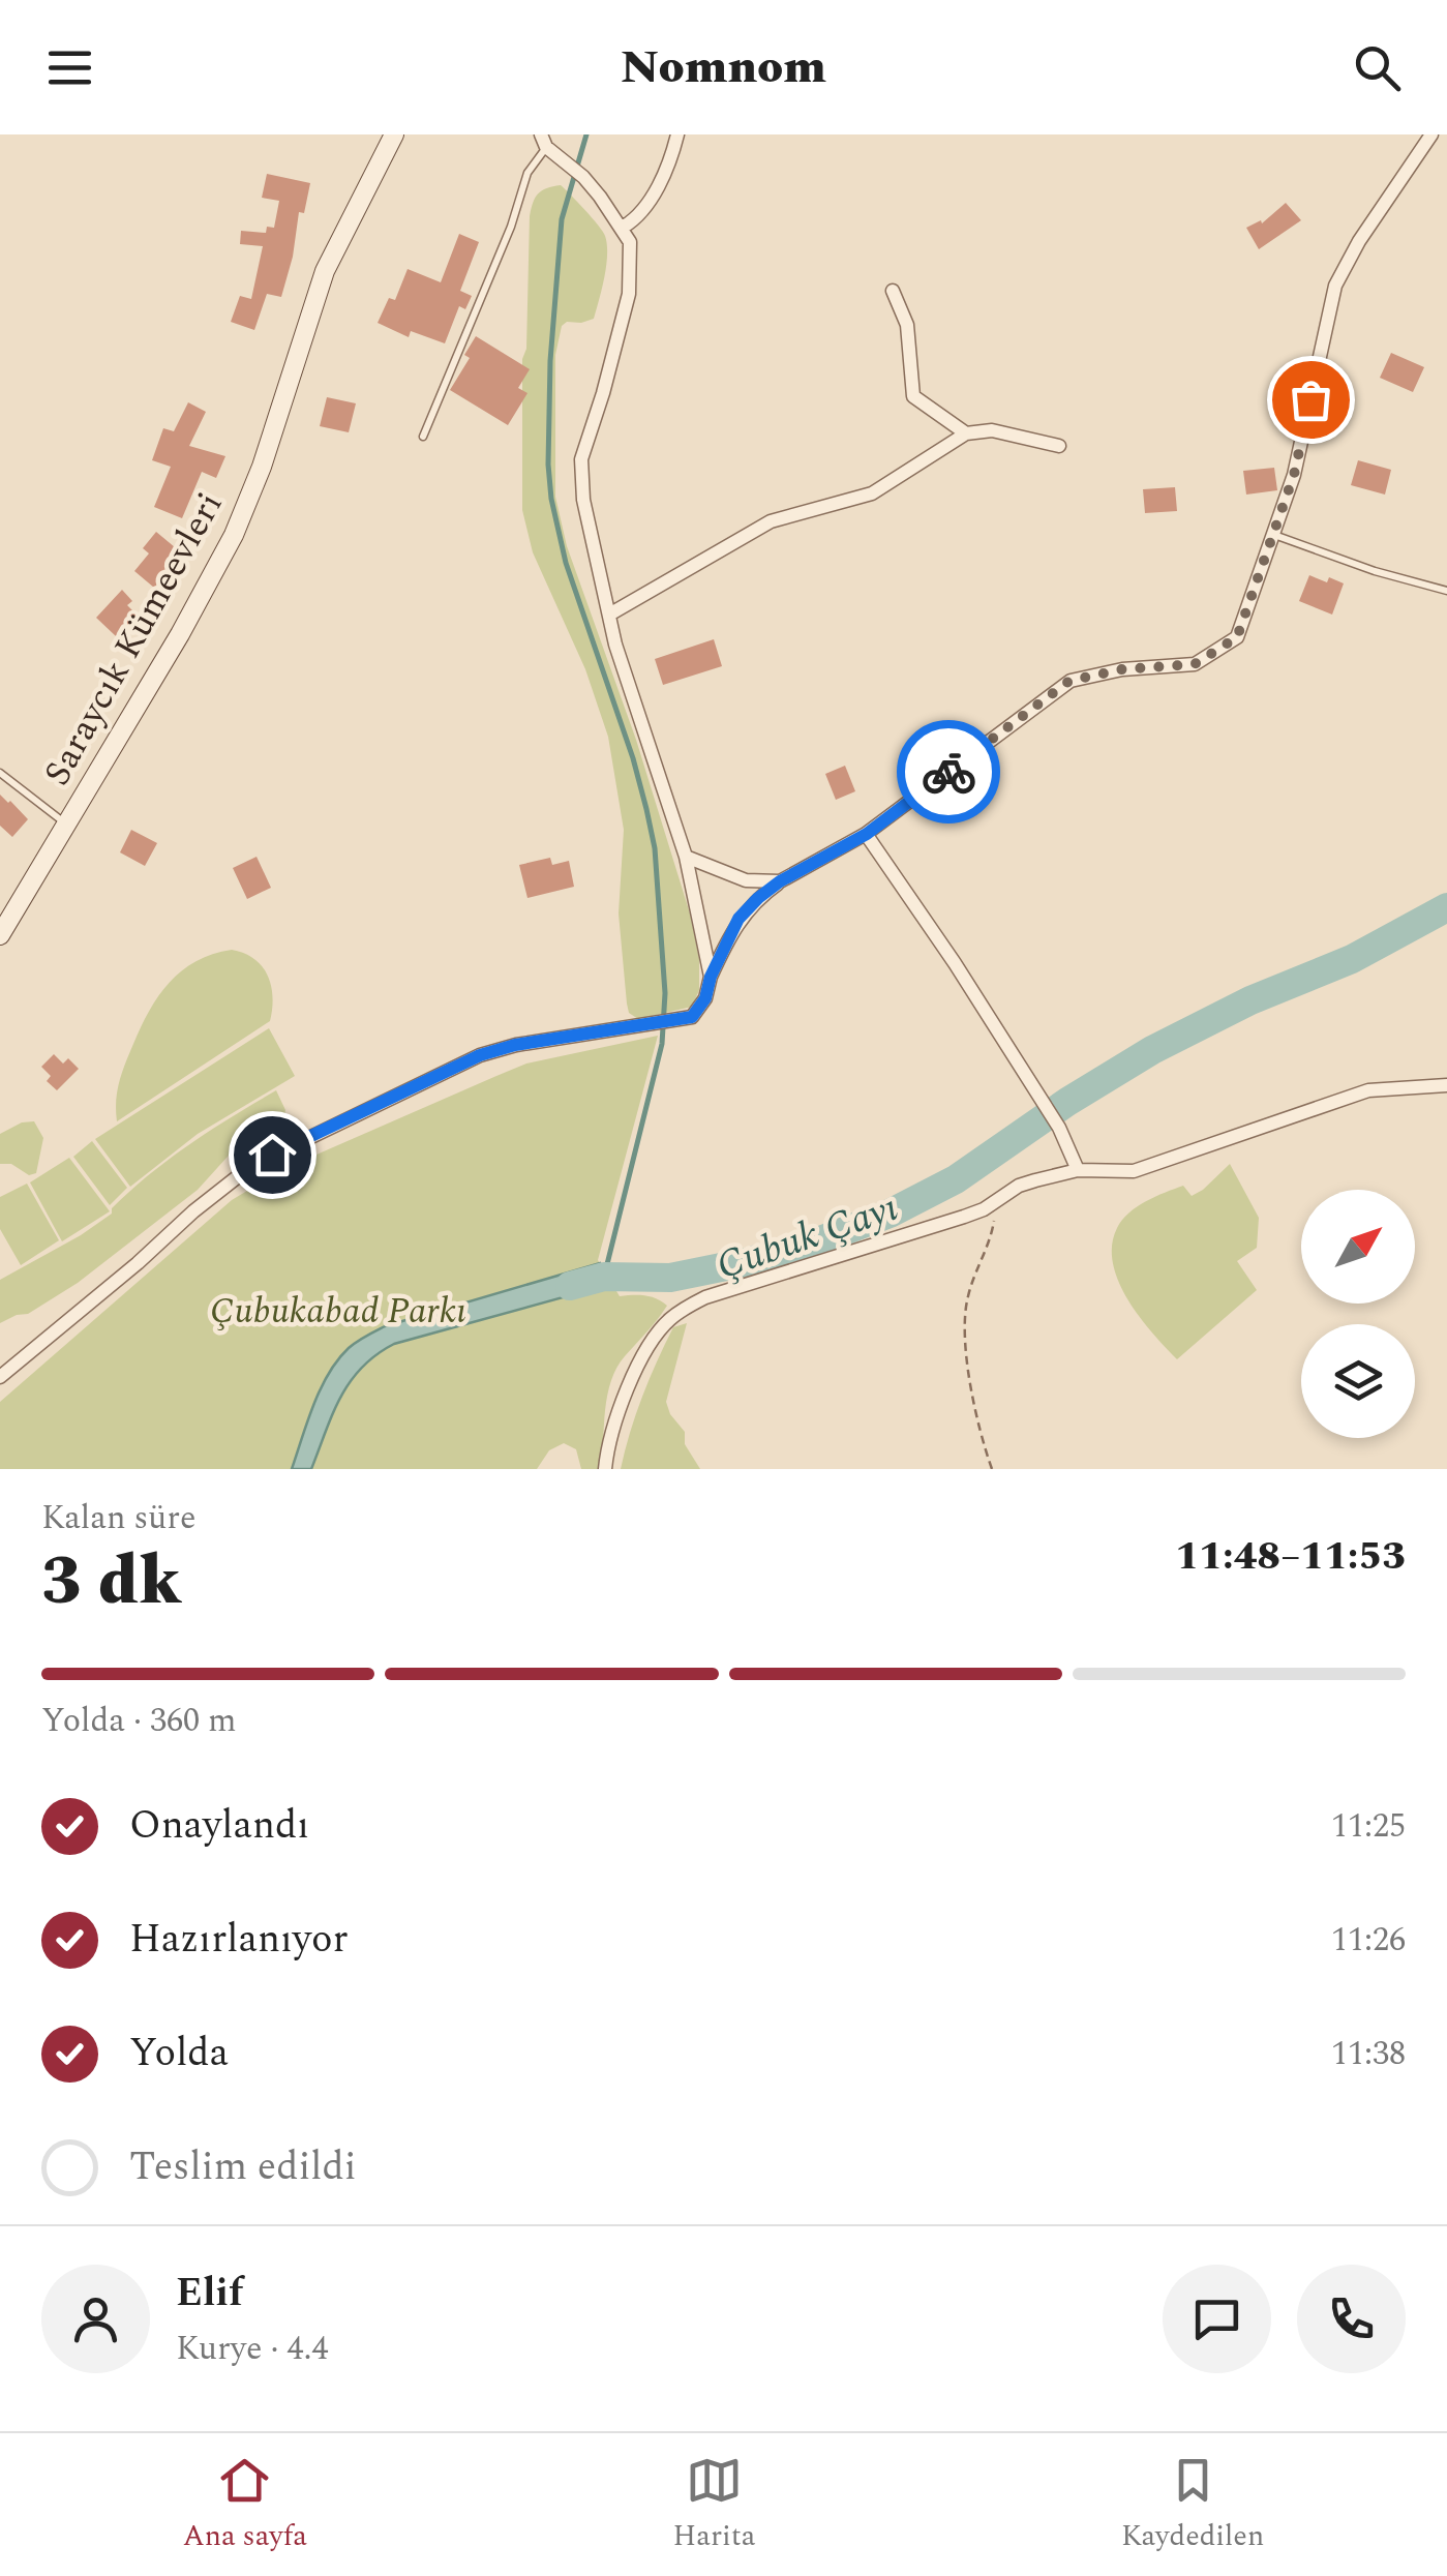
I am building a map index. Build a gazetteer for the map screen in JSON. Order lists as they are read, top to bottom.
{
  "streets": {
    "main road": ["Saraycık Kümeevleri"]
  },
  "water": ["Çubuk Çayı"],
  "parks": ["Çubukabad Parkı"],
  "north": "top right",
  "page": {
    "header": "Nomnom",
    "heading": ["3 dk", "Kalan süre", "11:48–11:53"],
    "panel": ["Elif", "Kurye · 4.4"],
    "bar": "Yolda · 360 m",
    "list": [
      ["Onaylandı", "11:25"],
      ["Hazırlanıyor", "11:26"],
      ["Yolda", "11:38"],
      "Teslim edildi"
    ],
    "tabs": ["Ana sayfa", "Harita", "Kaydedilen"]
  }
}
